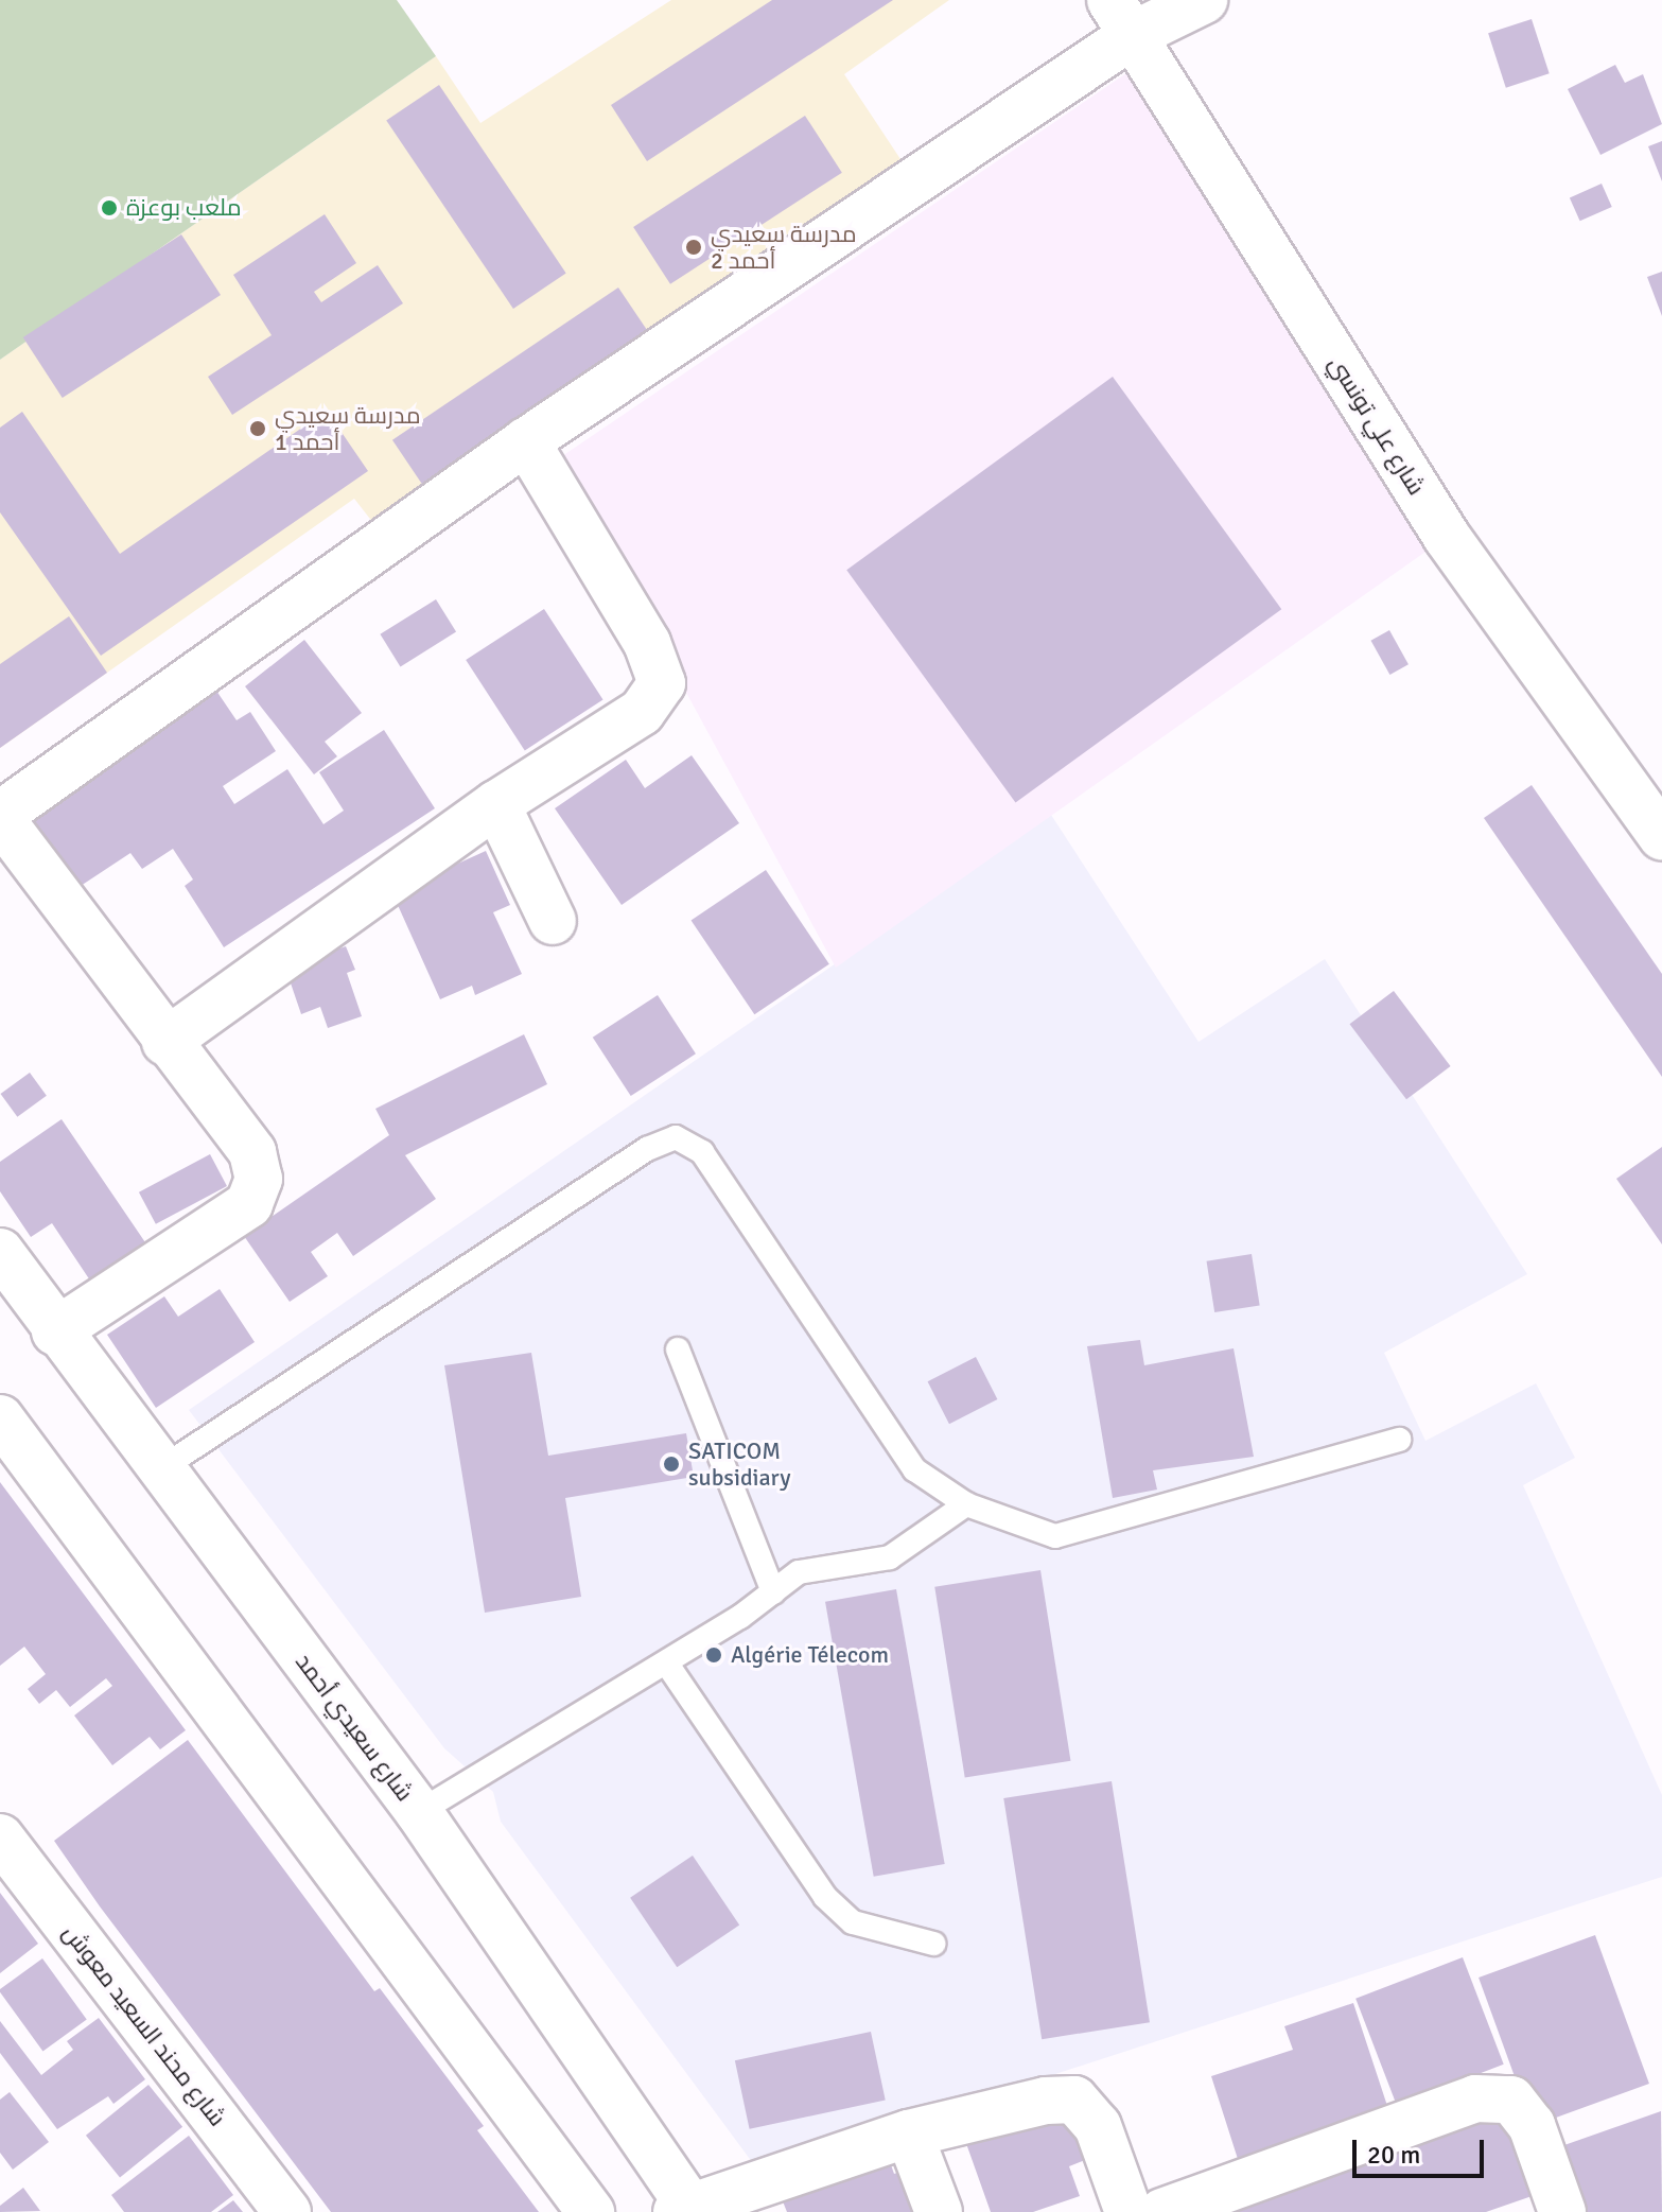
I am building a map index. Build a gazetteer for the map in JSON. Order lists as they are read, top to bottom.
{
  "streets": {
    "street": ["شارع علي تونسي", "شارع سعيدي أحمد", "شارع محند السعيد معوش"]
  },
  "places": [
    "ملعب بوعزة",
    "مدرسة سعيدي أحمد 2",
    "مدرسة سعيدي أحمد 1",
    "SATICOM subsidiary",
    "Algérie Télecom"
  ],
  "scale_bar": "20 m"
}
